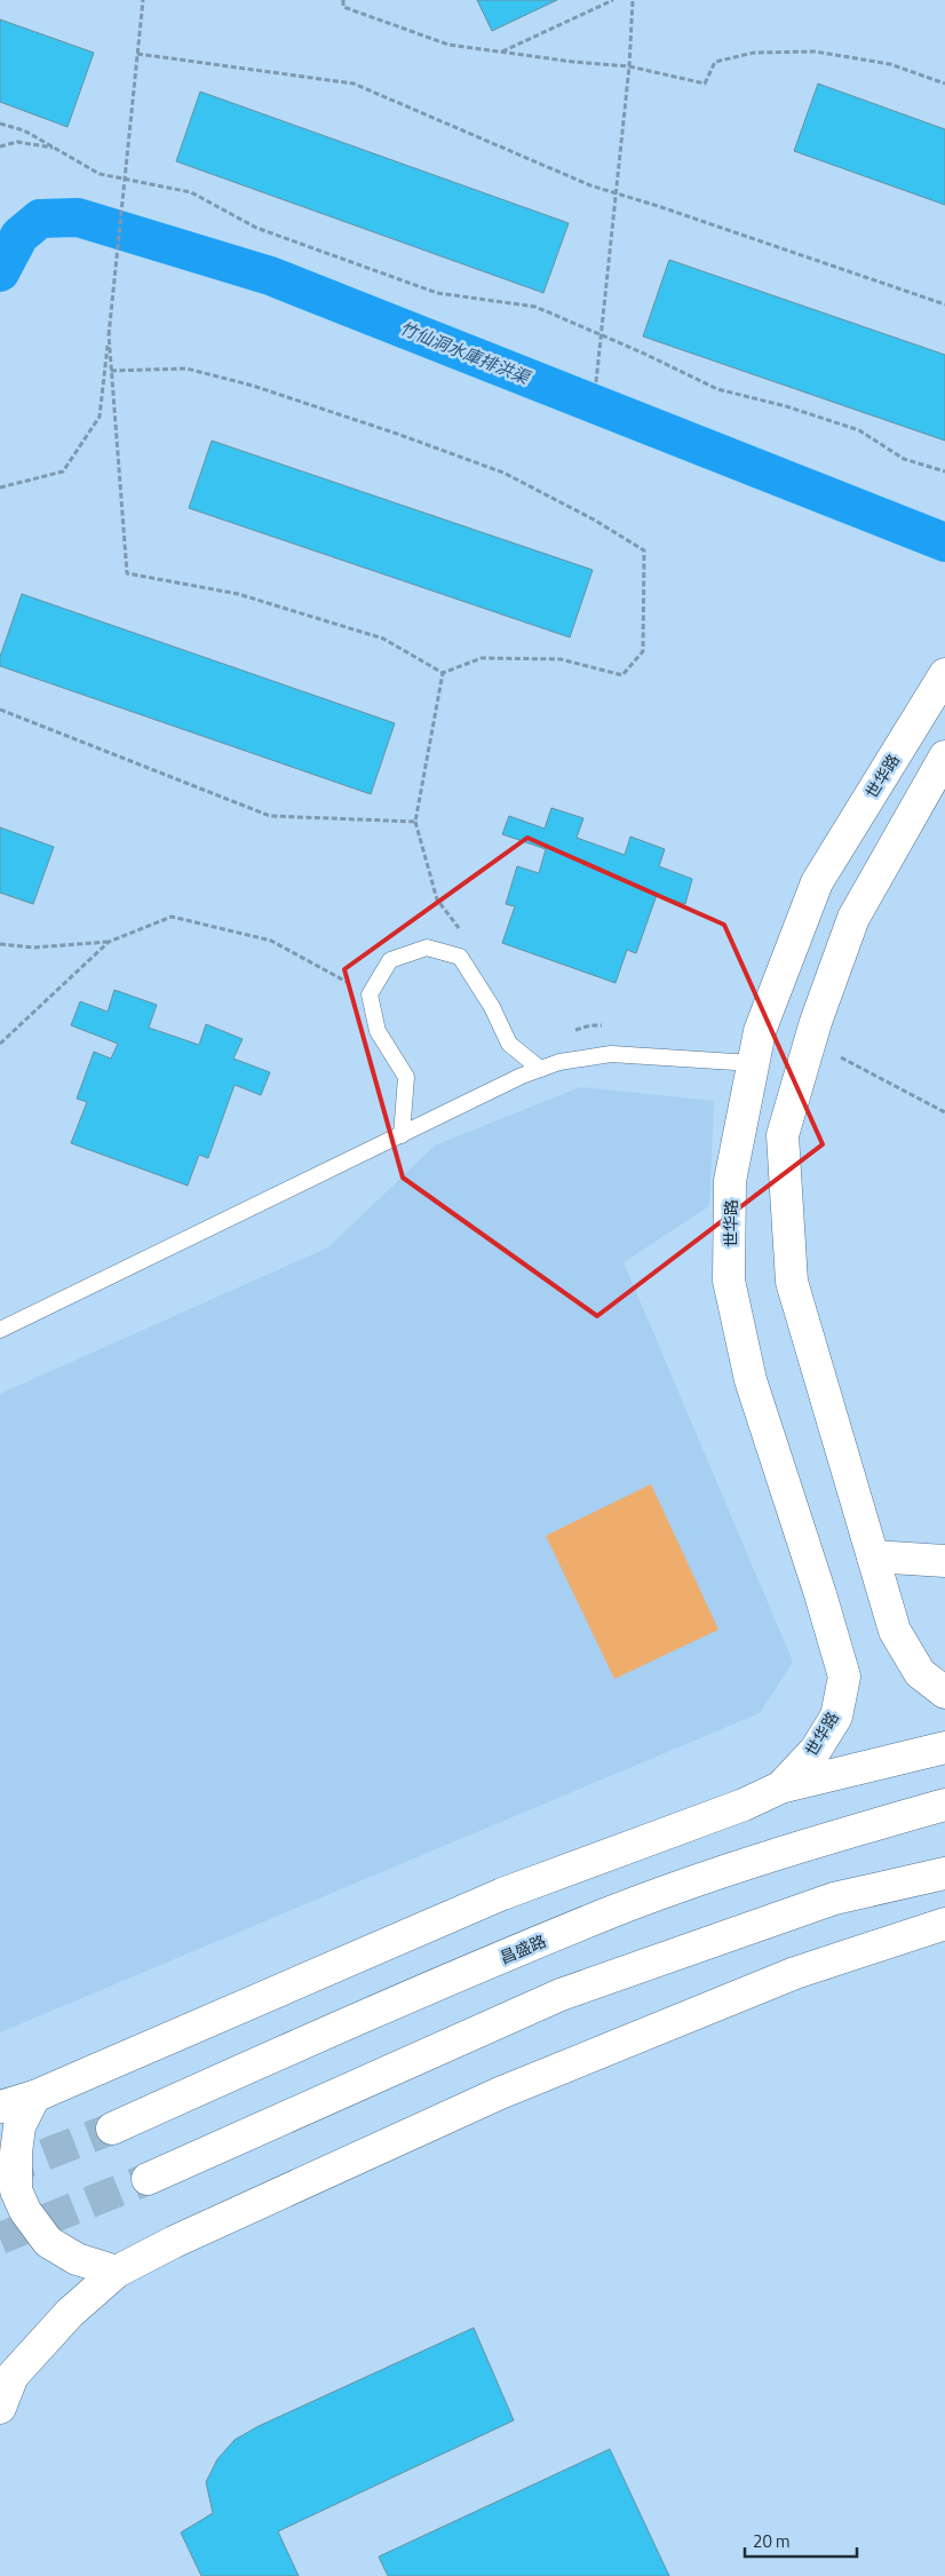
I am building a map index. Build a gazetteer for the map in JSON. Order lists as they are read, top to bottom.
{
  "streets": {
    "main road": ["世华路", "昌盛路"]
  },
  "water": ["竹仙洞水庫排洪渠"],
  "scale_bar": "20 m"
}
